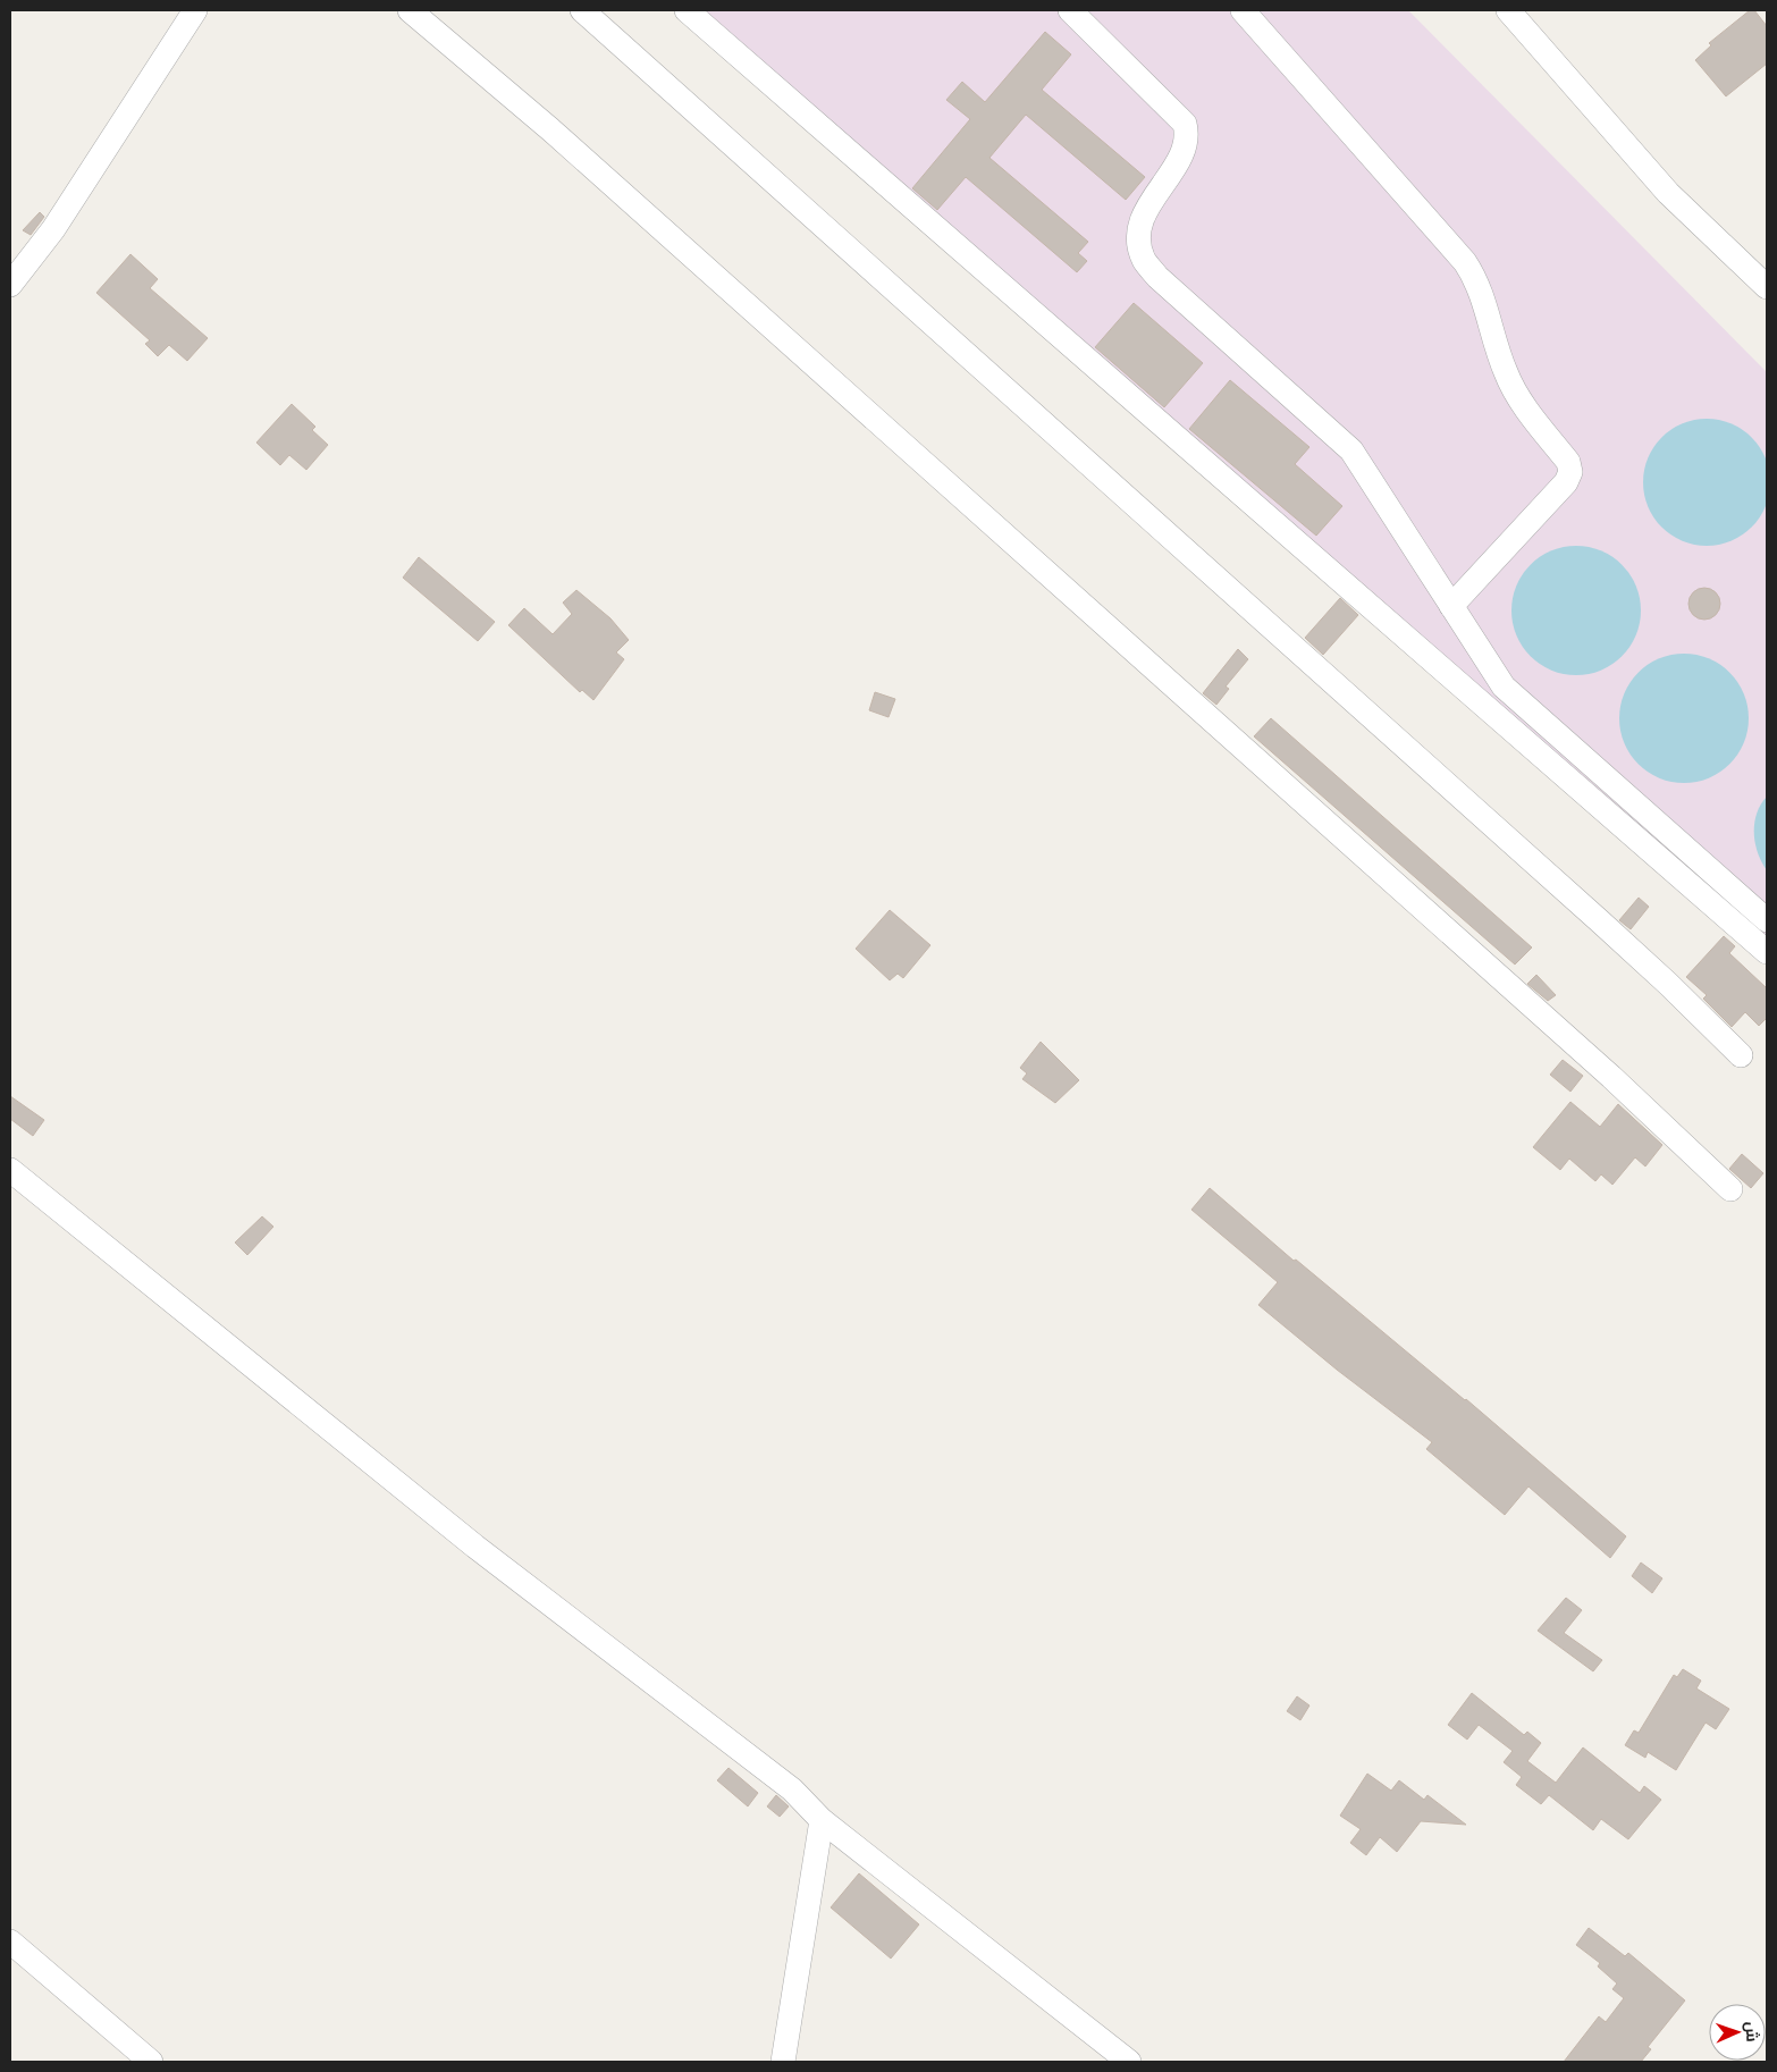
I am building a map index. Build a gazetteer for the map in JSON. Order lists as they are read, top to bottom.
{
  "north": "right"
}
